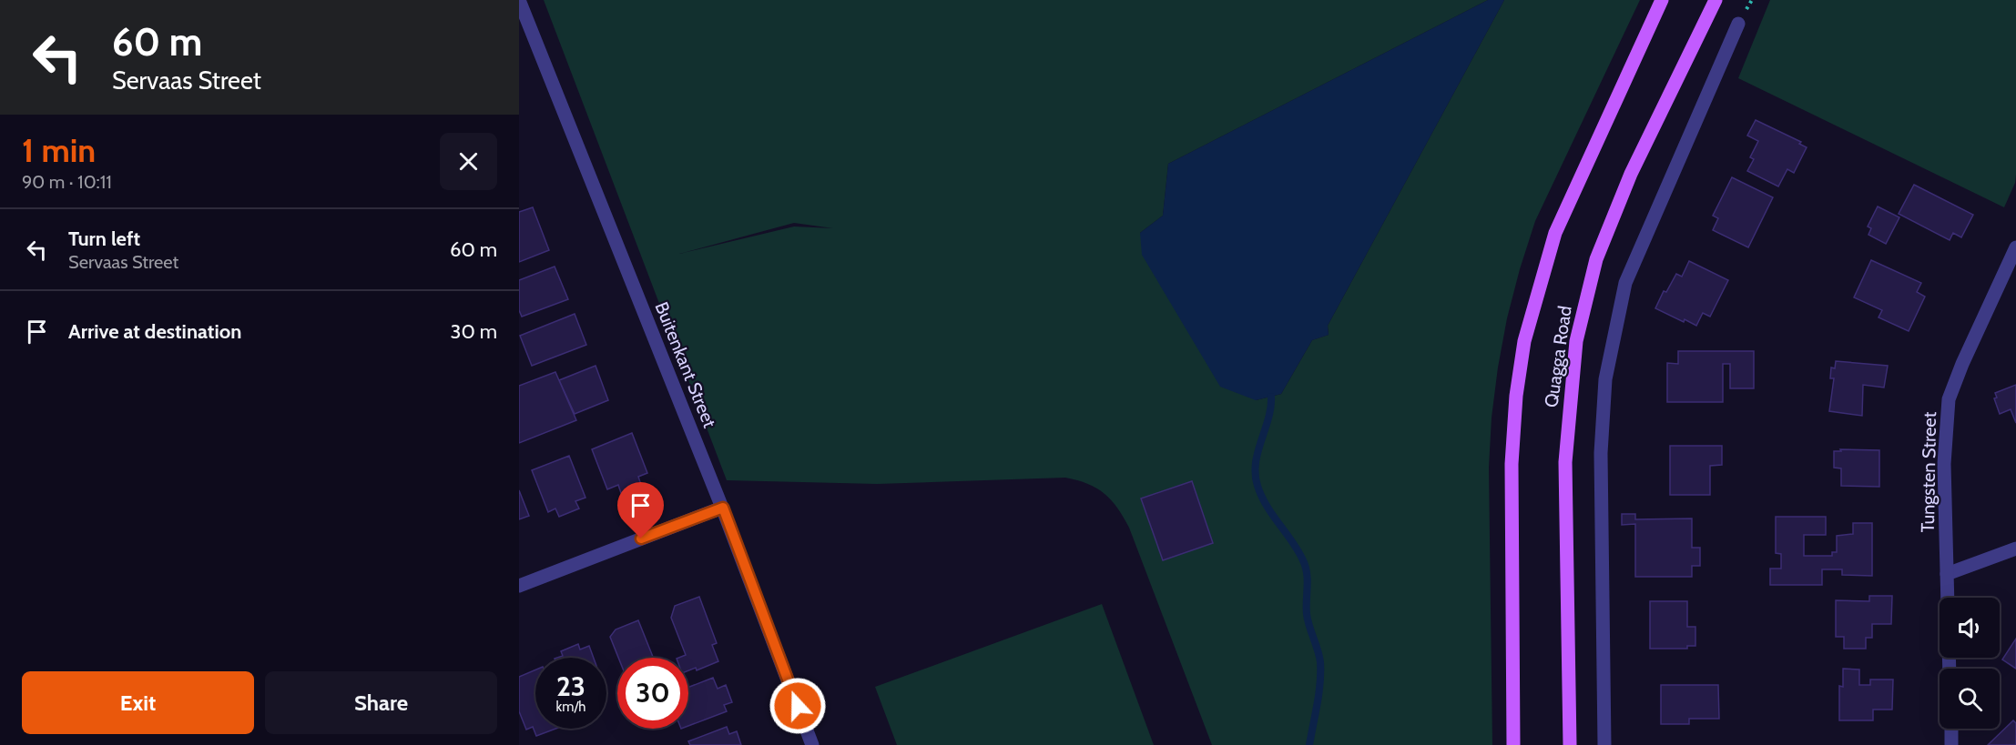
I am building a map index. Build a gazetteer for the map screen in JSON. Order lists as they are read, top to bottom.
{
  "streets": {
    "main road": ["Quagga Road"],
    "street": ["Buitenkant Street", "Tungsten Street"]
  },
  "page": {
    "turn": ["60 m", "Servaas Street"],
    "heading": ["1 min", "90 m · 10:11"],
    "list": [
      {
        "name": "Turn left",
        "note": "Servaas Street",
        "value": "60 m"
      },
      {
        "name": "Arrive at destination",
        "value": "30 m"
      }
    ],
    "speed": "23 km/h",
    "limit": "30",
    "buttons": ["Exit", "Share"]
  }
}
